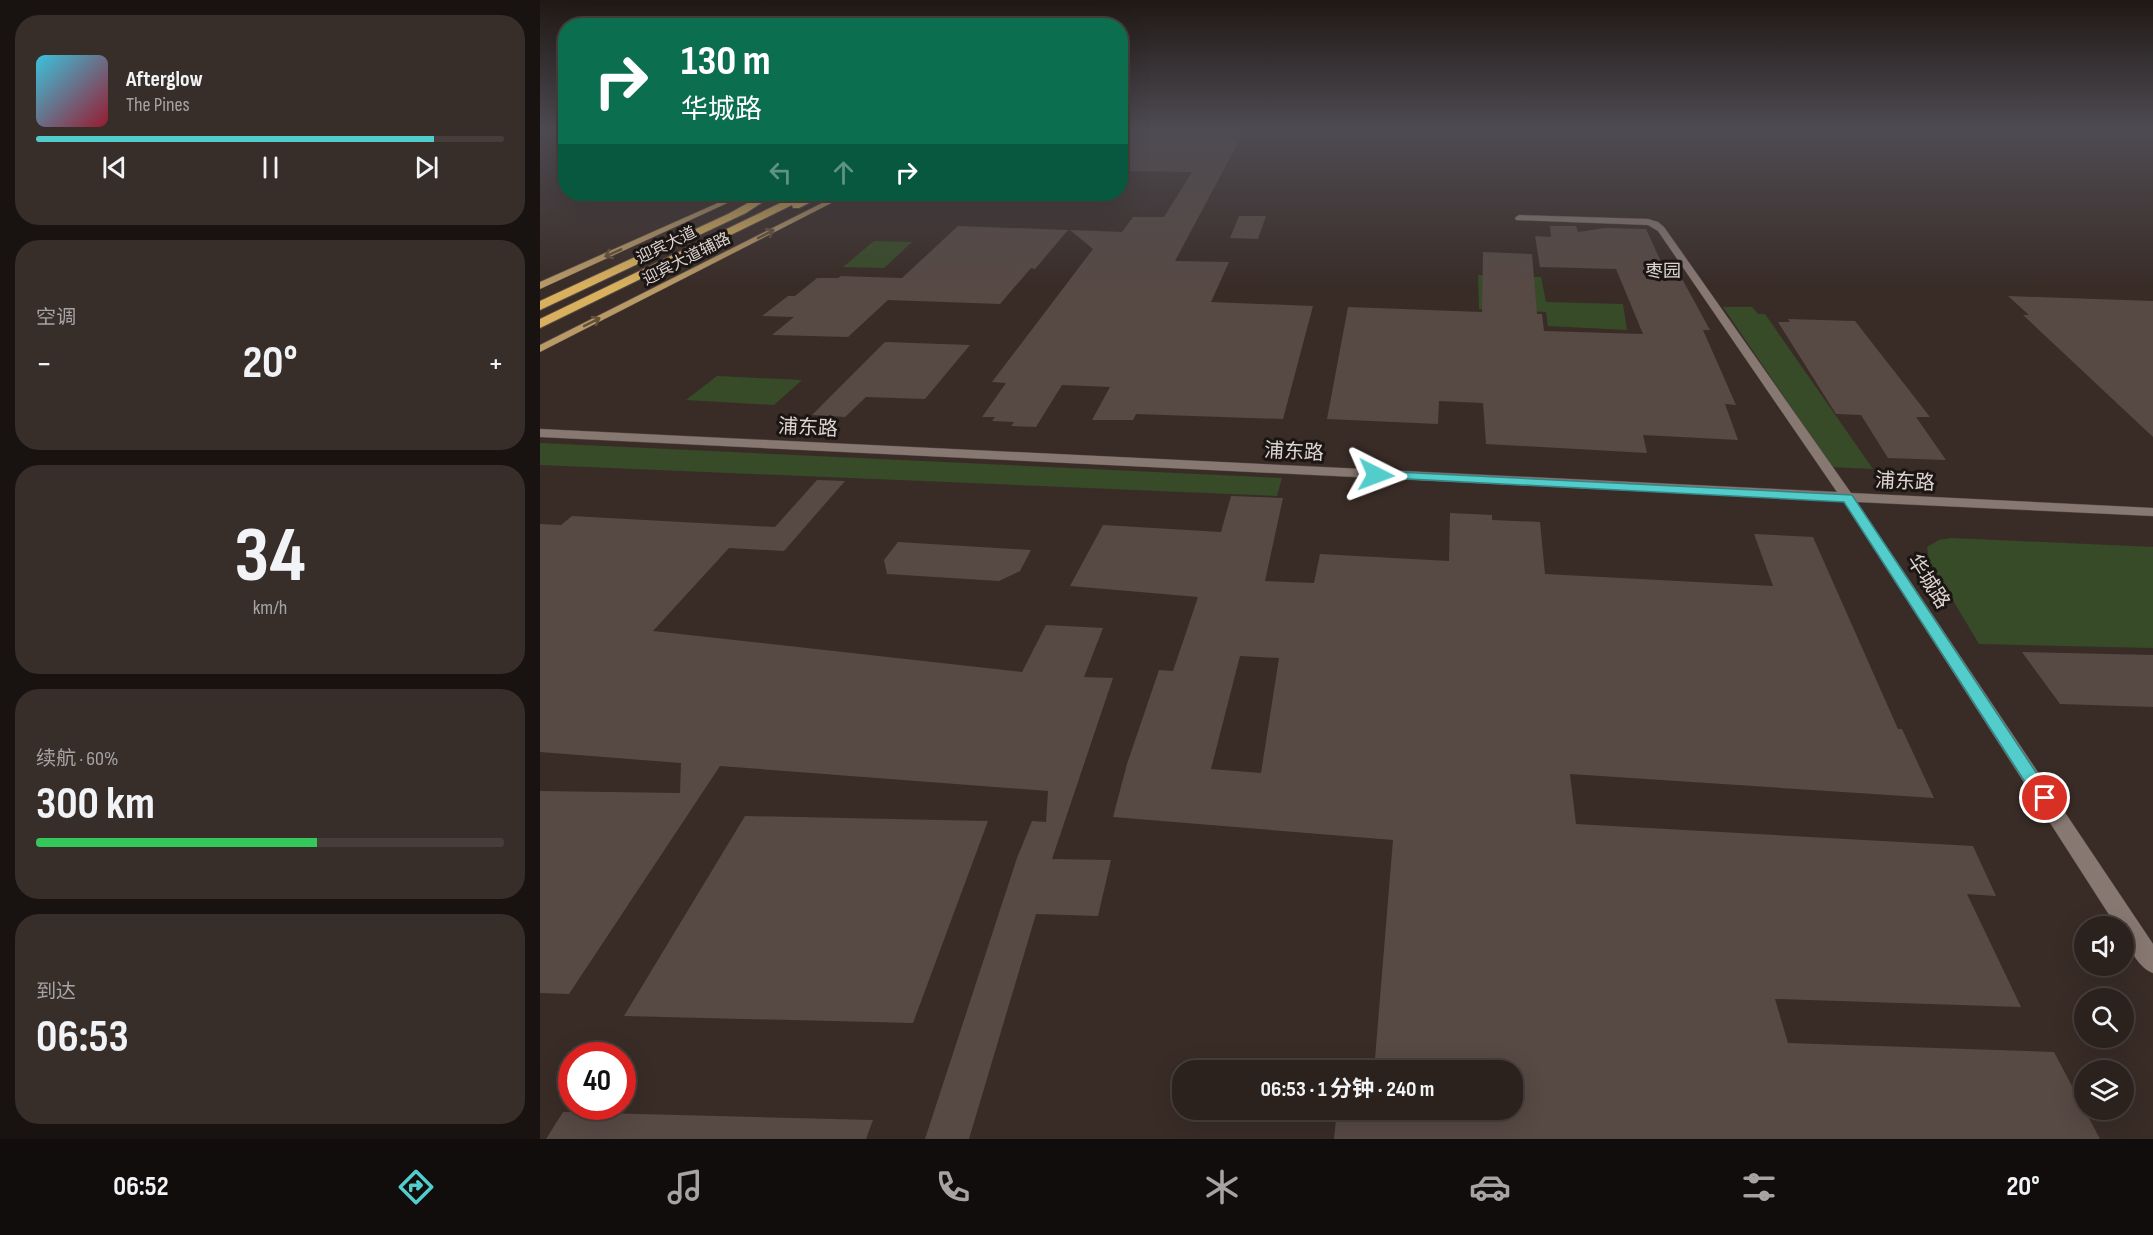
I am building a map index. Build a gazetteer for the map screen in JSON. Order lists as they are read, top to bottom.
{
  "streets": {
    "highway": ["迎宾大道"],
    "main road": ["迎宾大道辅路"],
    "street": ["浦东路", "华城路"]
  },
  "crossings": [
    ["浦东路", "华城路"]
  ],
  "districts": ["枣园"],
  "page": {
    "turn": ["130 m", "华城路"],
    "song": ["Afterglow", "The Pines"],
    "tile": [
      "空调",
      ["34", "km/h"],
      ["续航 · 60%", "300 km"],
      ["到达", "06:53"]
    ],
    "heat": ["−", "20°", "+"],
    "limit": "40",
    "trip": "06:53 · 1 分钟 · 240 m",
    "tabs": ["06:52", "20°"]
  }
}
